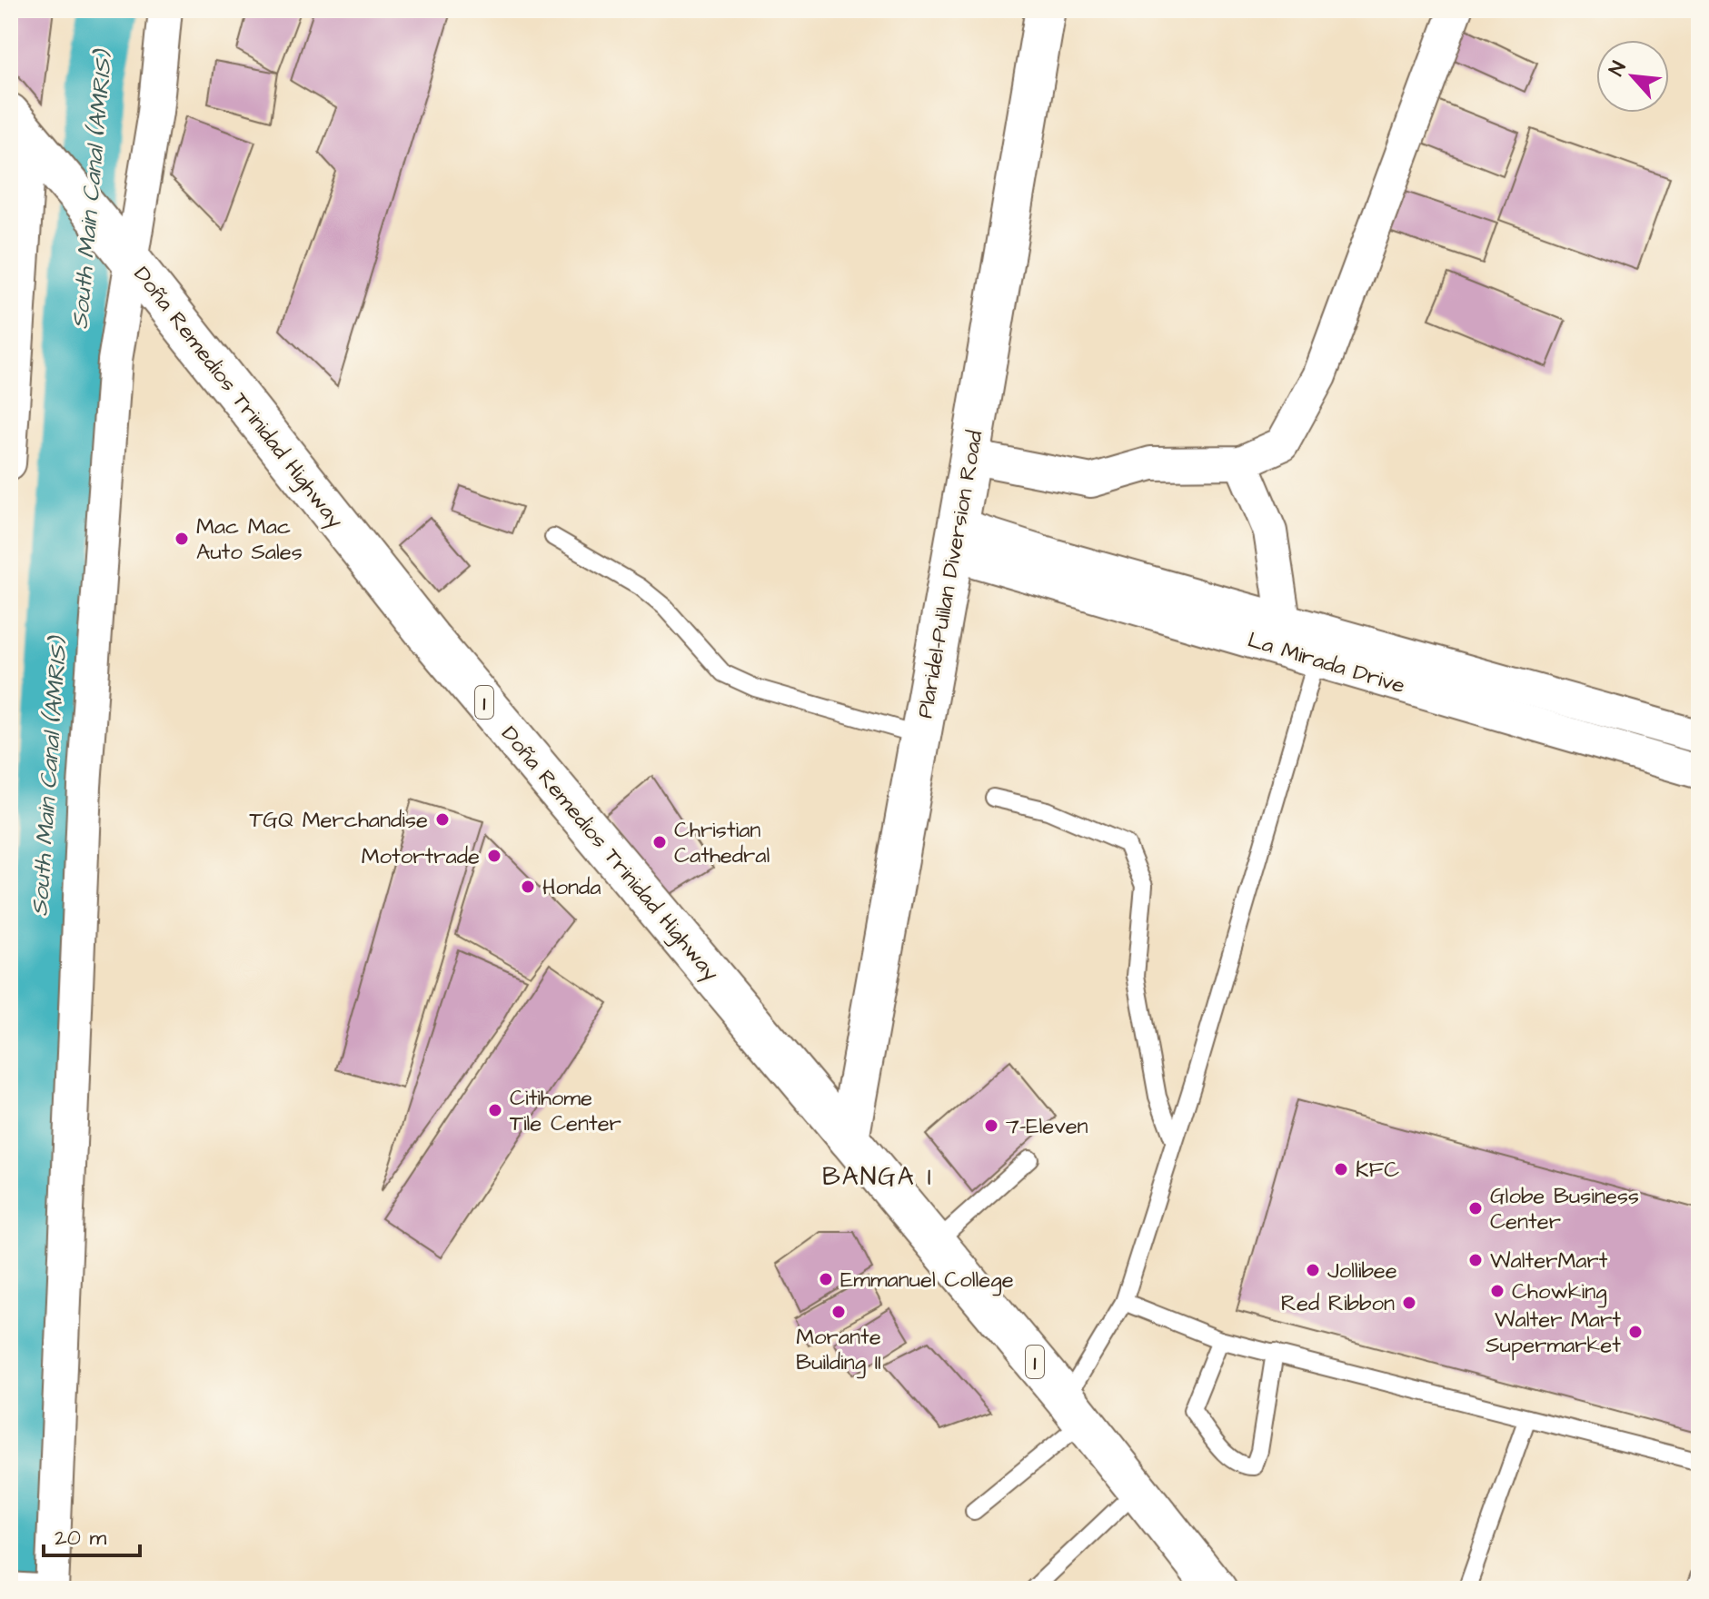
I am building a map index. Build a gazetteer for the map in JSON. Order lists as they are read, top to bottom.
{
  "streets": {
    "main road": ["Doña Remedios Trinidad Highway", "Plaridel-Pulilan Diversion Road", "1"],
    "street": ["La Mirada Drive"]
  },
  "crossings": [
    ["Doña Remedios Trinidad Highway", "Plaridel-Pulilan Diversion Road"],
    ["Plaridel-Pulilan Diversion Road", "La Mirada Drive"]
  ],
  "districts": ["BANGA I"],
  "water": ["South Main Canal (AMRIS)"],
  "places": [
    "Mac Mac Auto Sales",
    "TGQ Merchandise",
    "Christian Cathedral",
    "Motortrade",
    "Honda",
    "Citihome Tile Center",
    "7-Eleven",
    "KFC",
    "Globe Business Center",
    "WalterMart",
    "Jollibee",
    "Emmanuel College",
    "Chowking",
    "Red Ribbon",
    "Morante Building II",
    "Walter Mart Supermarket"
  ],
  "scale_bar": "20 m",
  "north": "top left"
}
